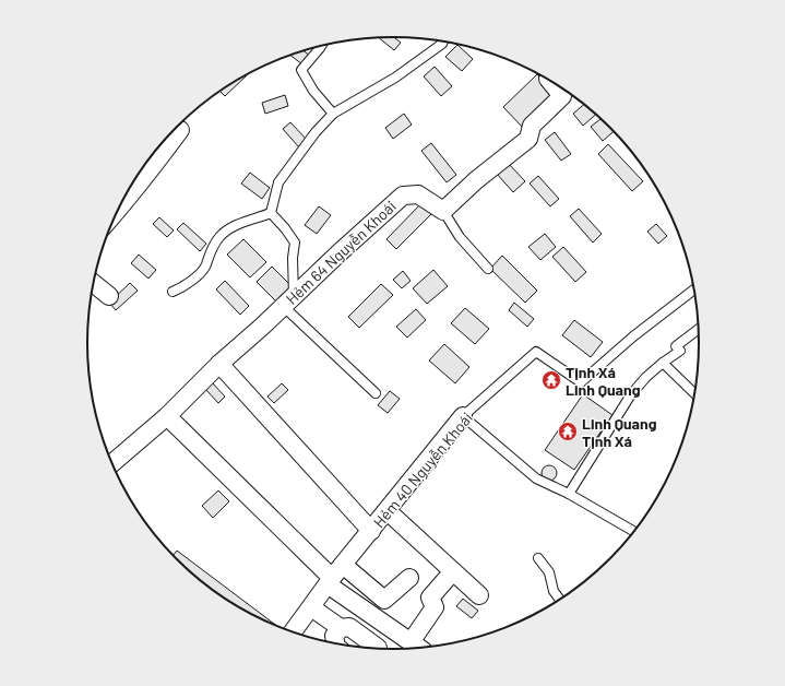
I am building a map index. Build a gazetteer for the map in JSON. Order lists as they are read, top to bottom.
{
  "streets": {
    "street": ["Hẻm 64 Nguyễn Khoái", "Hẻm 40 Nguyễn Khoái"]
  },
  "places": {
    "temple": ["Tịnh Xá Linh Quang", "Linh Quang Tịnh Xá"]
  }
}
